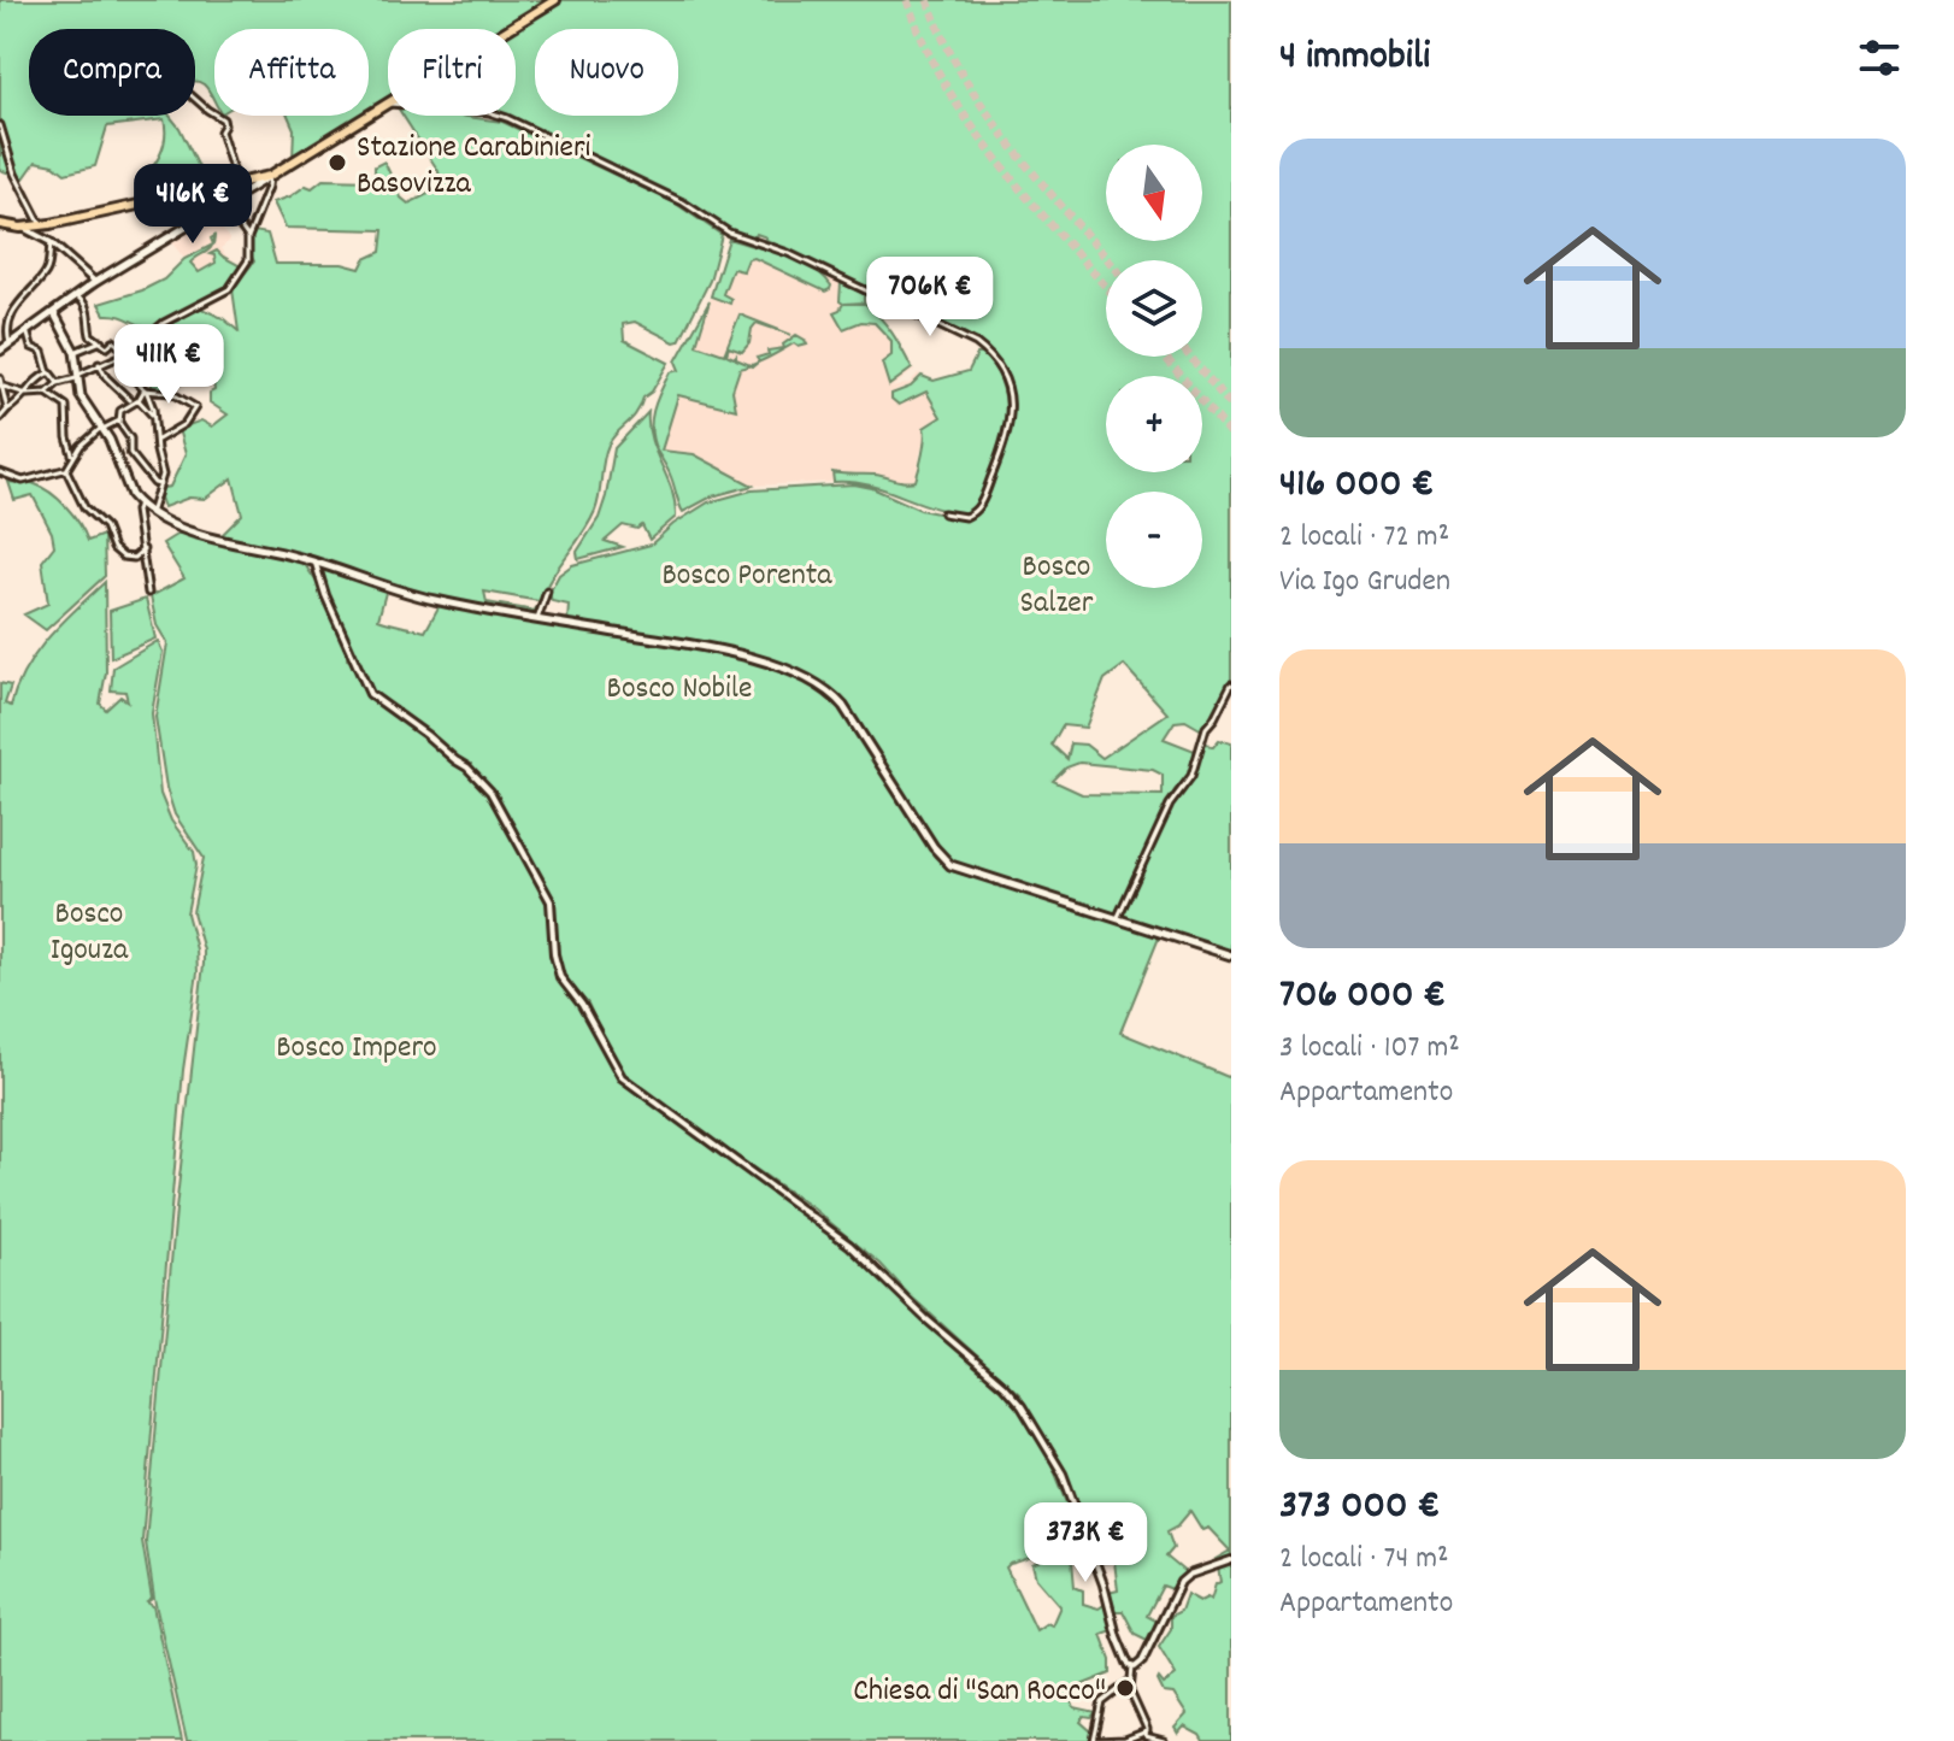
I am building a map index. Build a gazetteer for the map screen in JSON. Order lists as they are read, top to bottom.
{
  "parks": [
    "Bosco Salzer",
    "Bosco Porenta",
    "Bosco Nobile",
    "Bosco Igouza",
    "Bosco Impero"
  ],
  "places": ["Stazione Carabinieri Basovizza", "Chiesa di \"San Rocco\""],
  "north": "bottom",
  "page": {
    "heading": "4 immobili",
    "chip": [
      "Compra",
      "Affitta",
      "Filtri",
      "Nuovo"
    ],
    "list": [
      {
        "name": "416 000 €",
        "note": "2 locali · 72 m² · Via Igo Gruden"
      },
      {
        "name": "706 000 €",
        "note": "3 locali · 107 m² · Appartamento"
      },
      {
        "name": "373 000 €",
        "note": "2 locali · 74 m² · Appartamento"
      }
    ],
    "map_buttons": ["+", "−"],
    "price": [
      "416K €",
      "706K €",
      "411K €",
      "373K €"
    ]
  }
}
